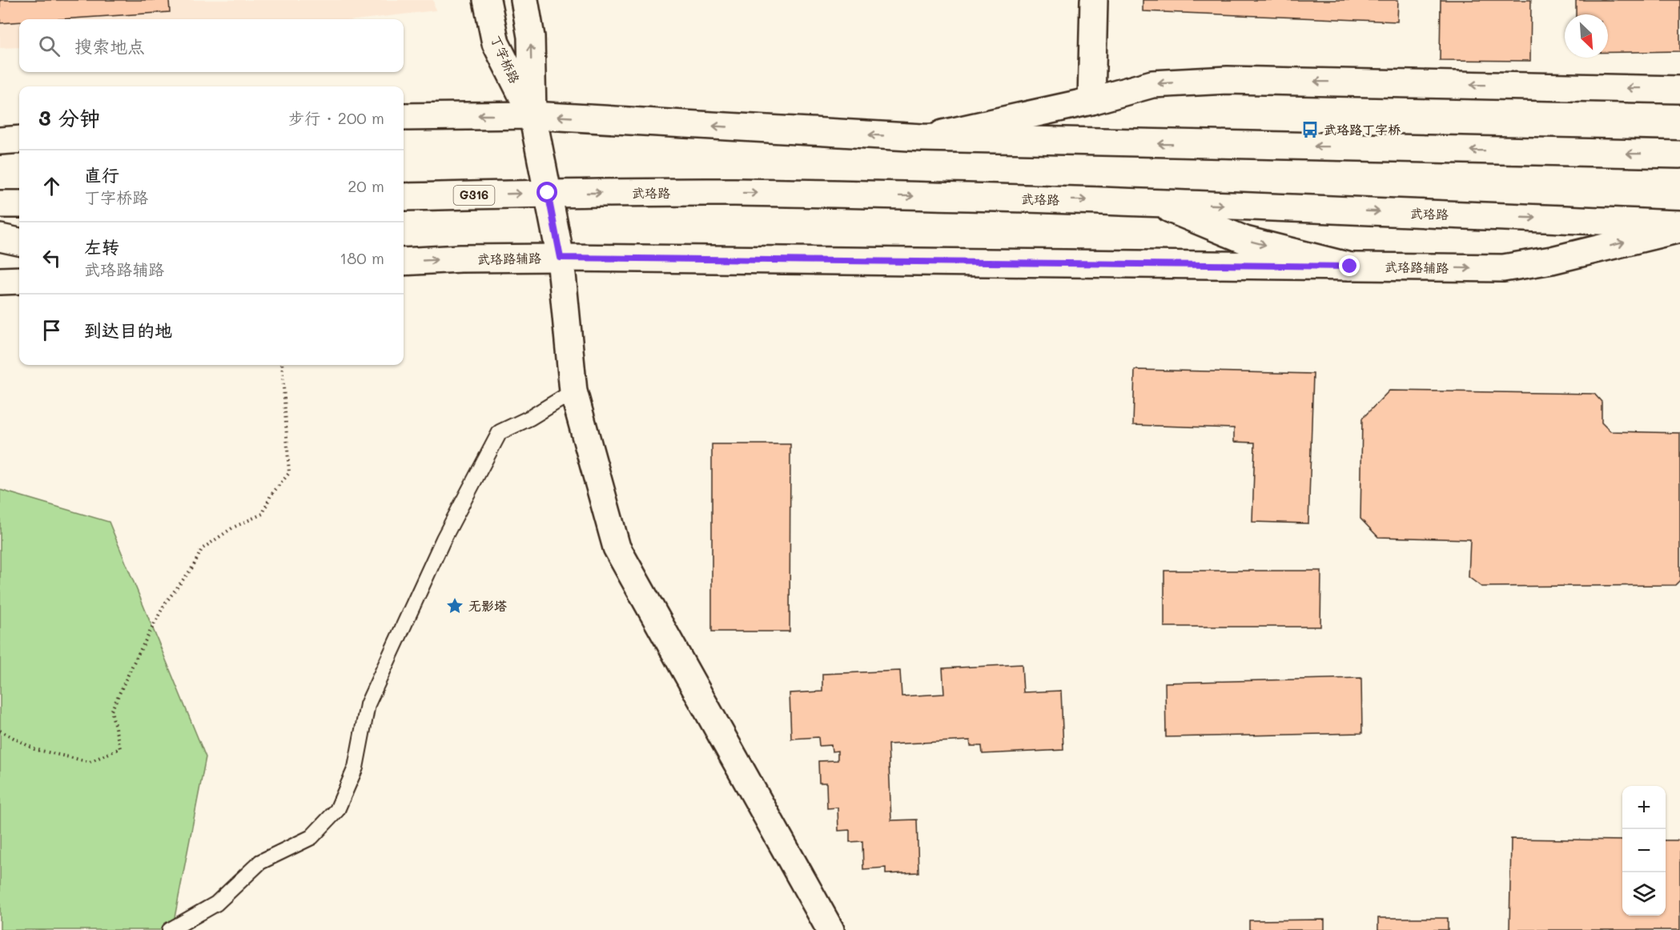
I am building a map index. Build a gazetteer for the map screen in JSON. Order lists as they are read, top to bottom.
{
  "streets": {
    "main road": [
      "丁字桥路",
      "武珞路",
      "G316",
      "武珞路辅路"
    ]
  },
  "crossings": [
    ["丁字桥路", "武珞路"],
    ["丁字桥路", "武珞路辅路"]
  ],
  "places": {
    "bus stop": ["武珞路丁字桥"],
    "place": ["无影塔"]
  },
  "north": "bottom right",
  "page": {
    "search": "搜索地点",
    "heading": ["3 分钟", "步行 · 200 m"],
    "list": [
      ["直行", "丁字桥路", "20 m"],
      ["左转", "武珞路辅路", "180 m"],
      "到达目的地"
    ],
    "map_buttons": ["+", "−"]
  }
}
